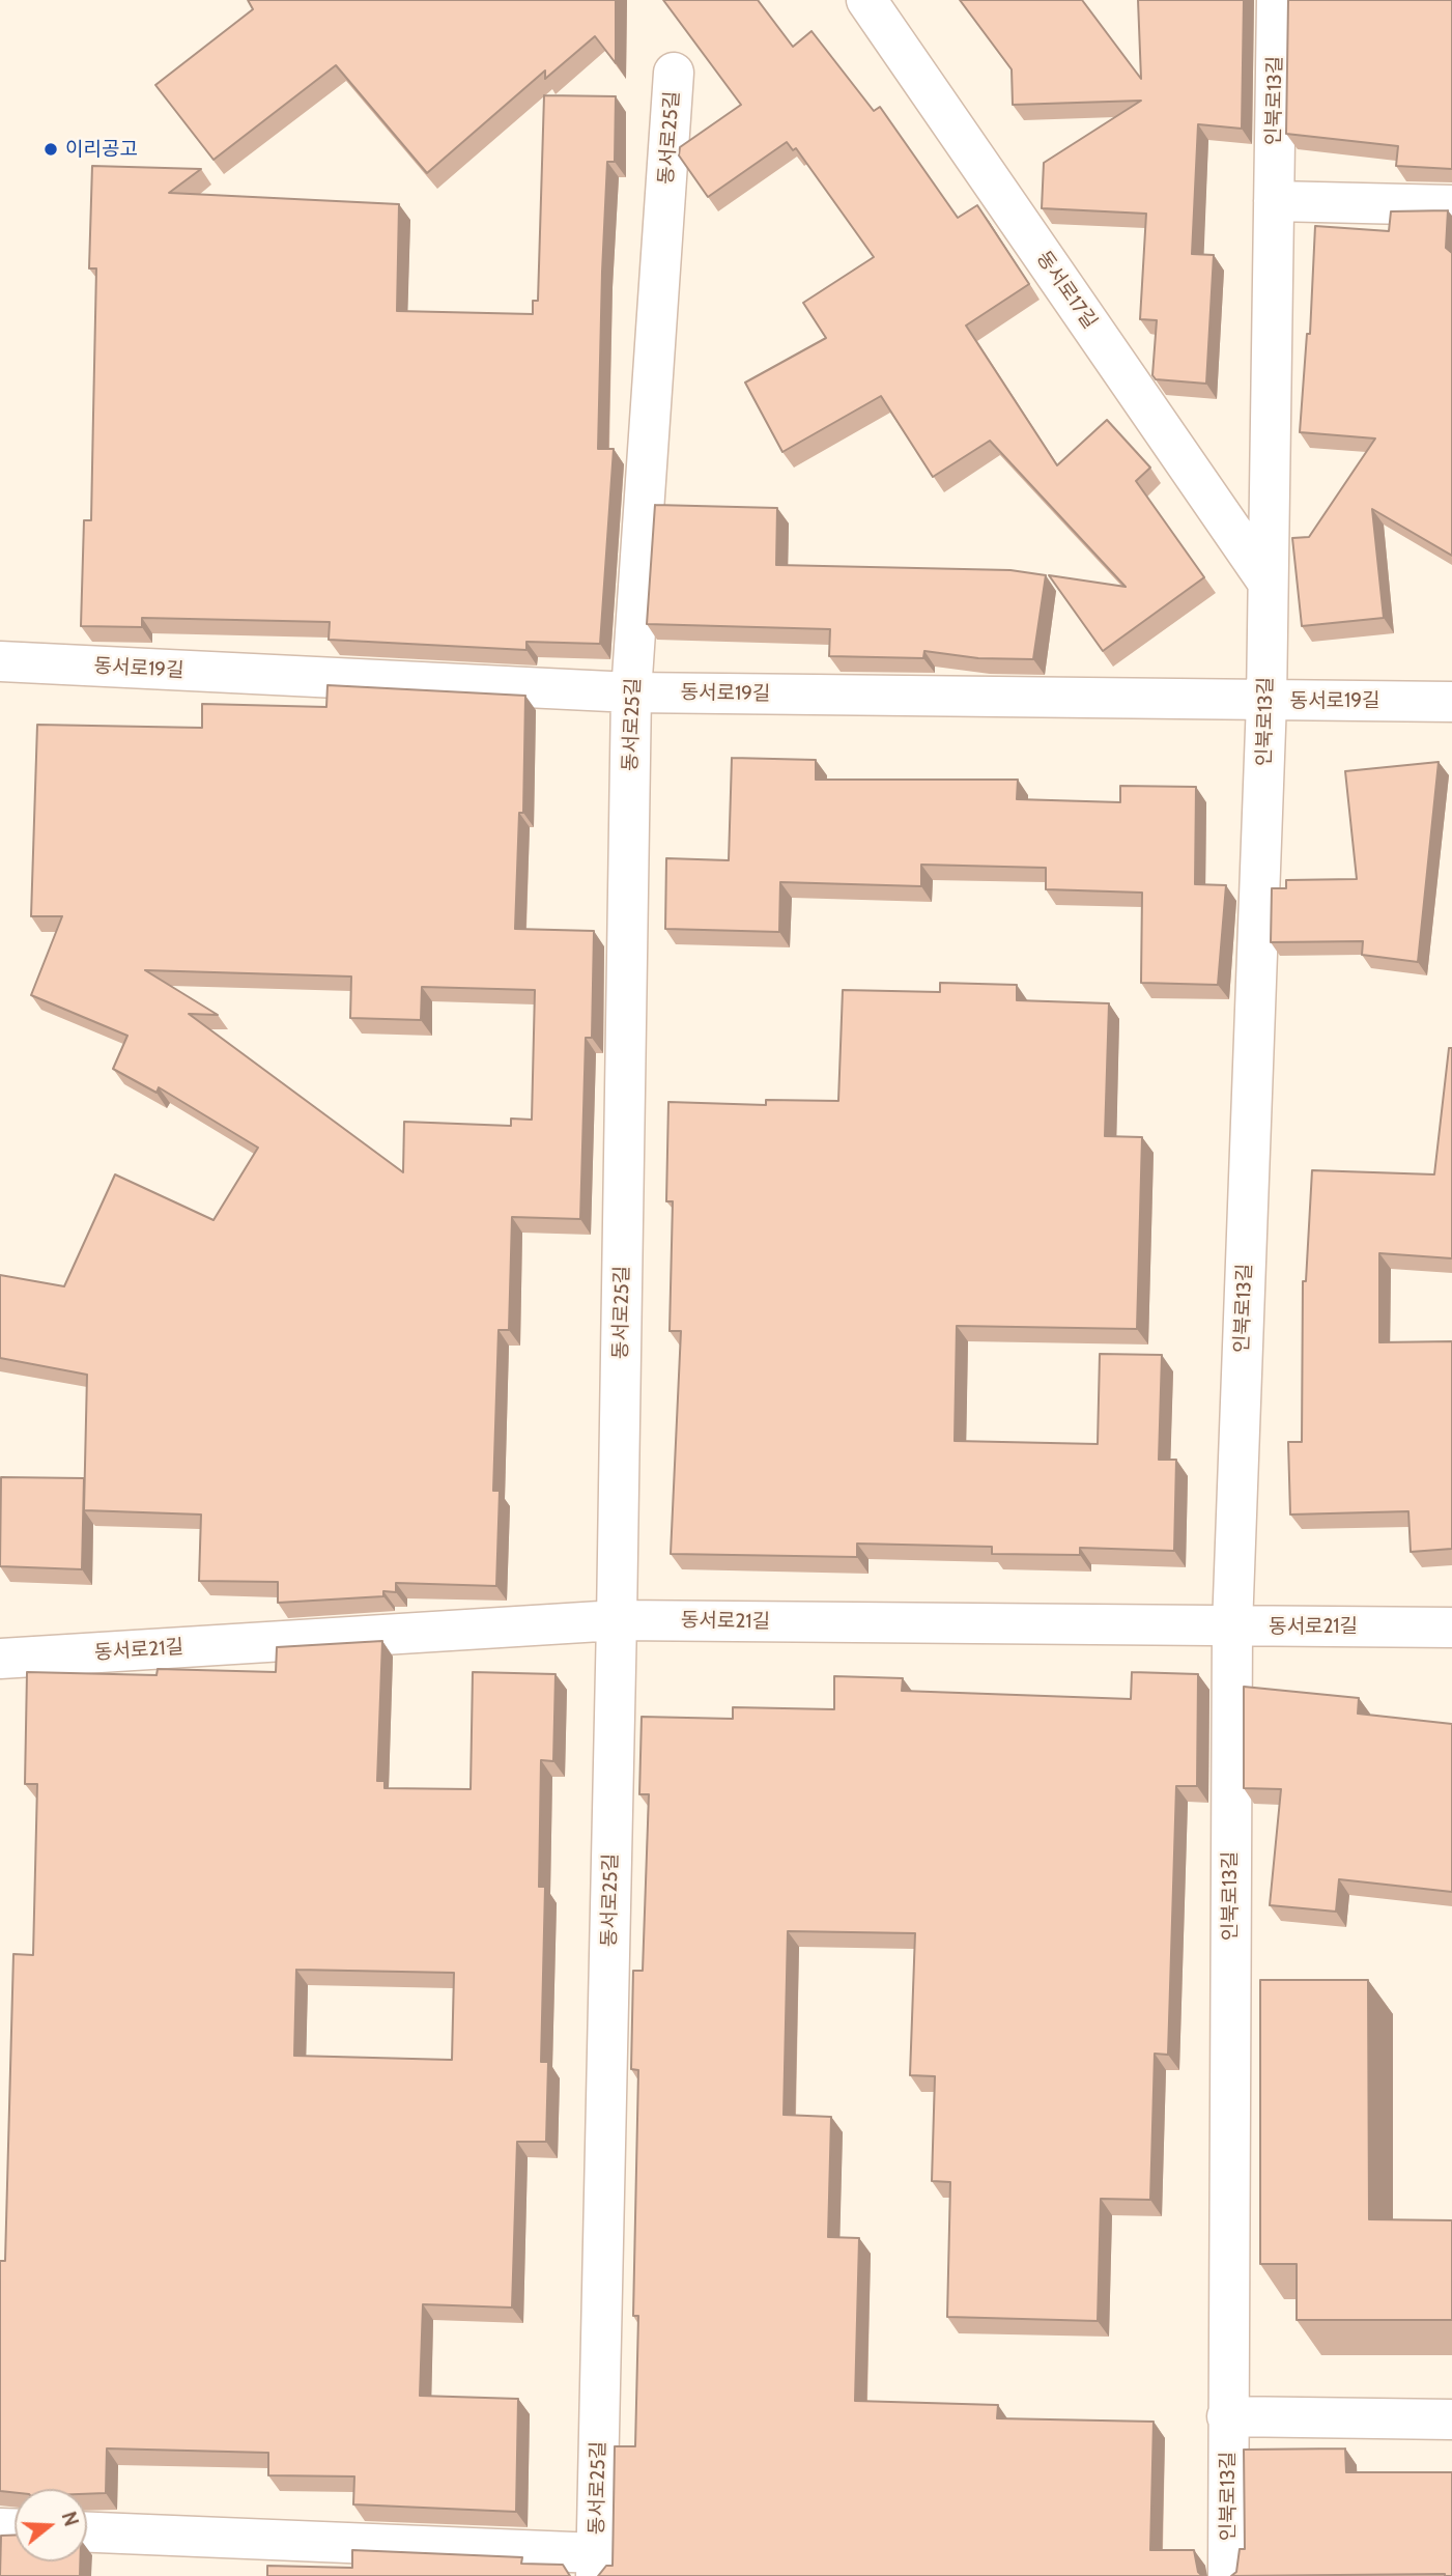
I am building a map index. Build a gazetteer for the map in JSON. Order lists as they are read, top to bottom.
{
  "streets": {
    "street": [
      "인북로13길",
      "동서로25길",
      "동서로17길",
      "동서로19길",
      "동서로21길"
    ]
  },
  "crossings": [
    ["인북로13길", "동서로17길"],
    ["인북로13길", "동서로19길"],
    ["인북로13길", "동서로21길"],
    ["동서로25길", "동서로19길"],
    ["동서로25길", "동서로21길"]
  ],
  "places": ["이리공고"],
  "north": "right"
}
